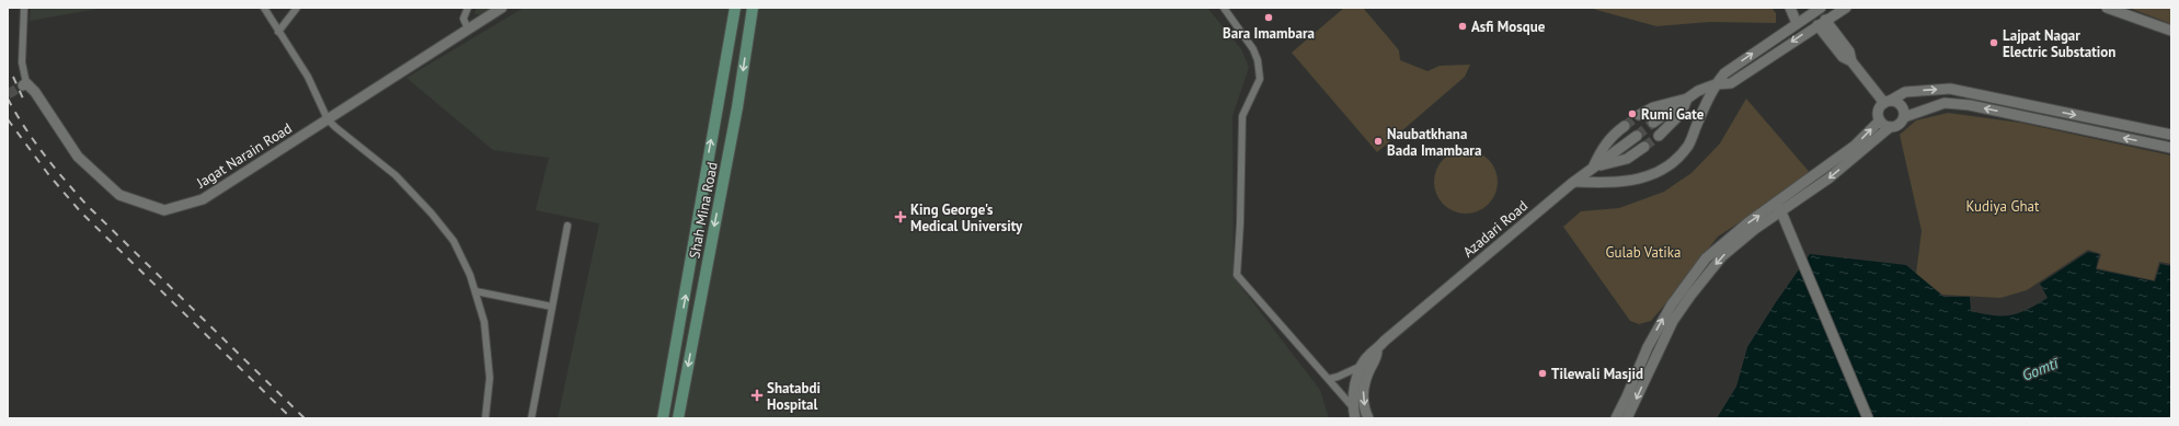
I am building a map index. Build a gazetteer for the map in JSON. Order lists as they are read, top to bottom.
{
  "streets": {
    "main road": ["Shah Mina Road"],
    "street": ["Jagat Narain Road", "Azadari Road"]
  },
  "water": ["Gomtī"],
  "parks": ["Kudiya Ghat", "Gulab Vatika"],
  "places": {
    "other": [
      "Bara Imambara",
      "Asfi Mosque",
      "Lajpat Nagar Electric Substation",
      "Rumi Gate",
      "Naubatkhana Bada Imambara",
      "Tilewali Masjid"
    ],
    "health": ["King George's Medical University", "Shatabdi Hospital"]
  }
}
